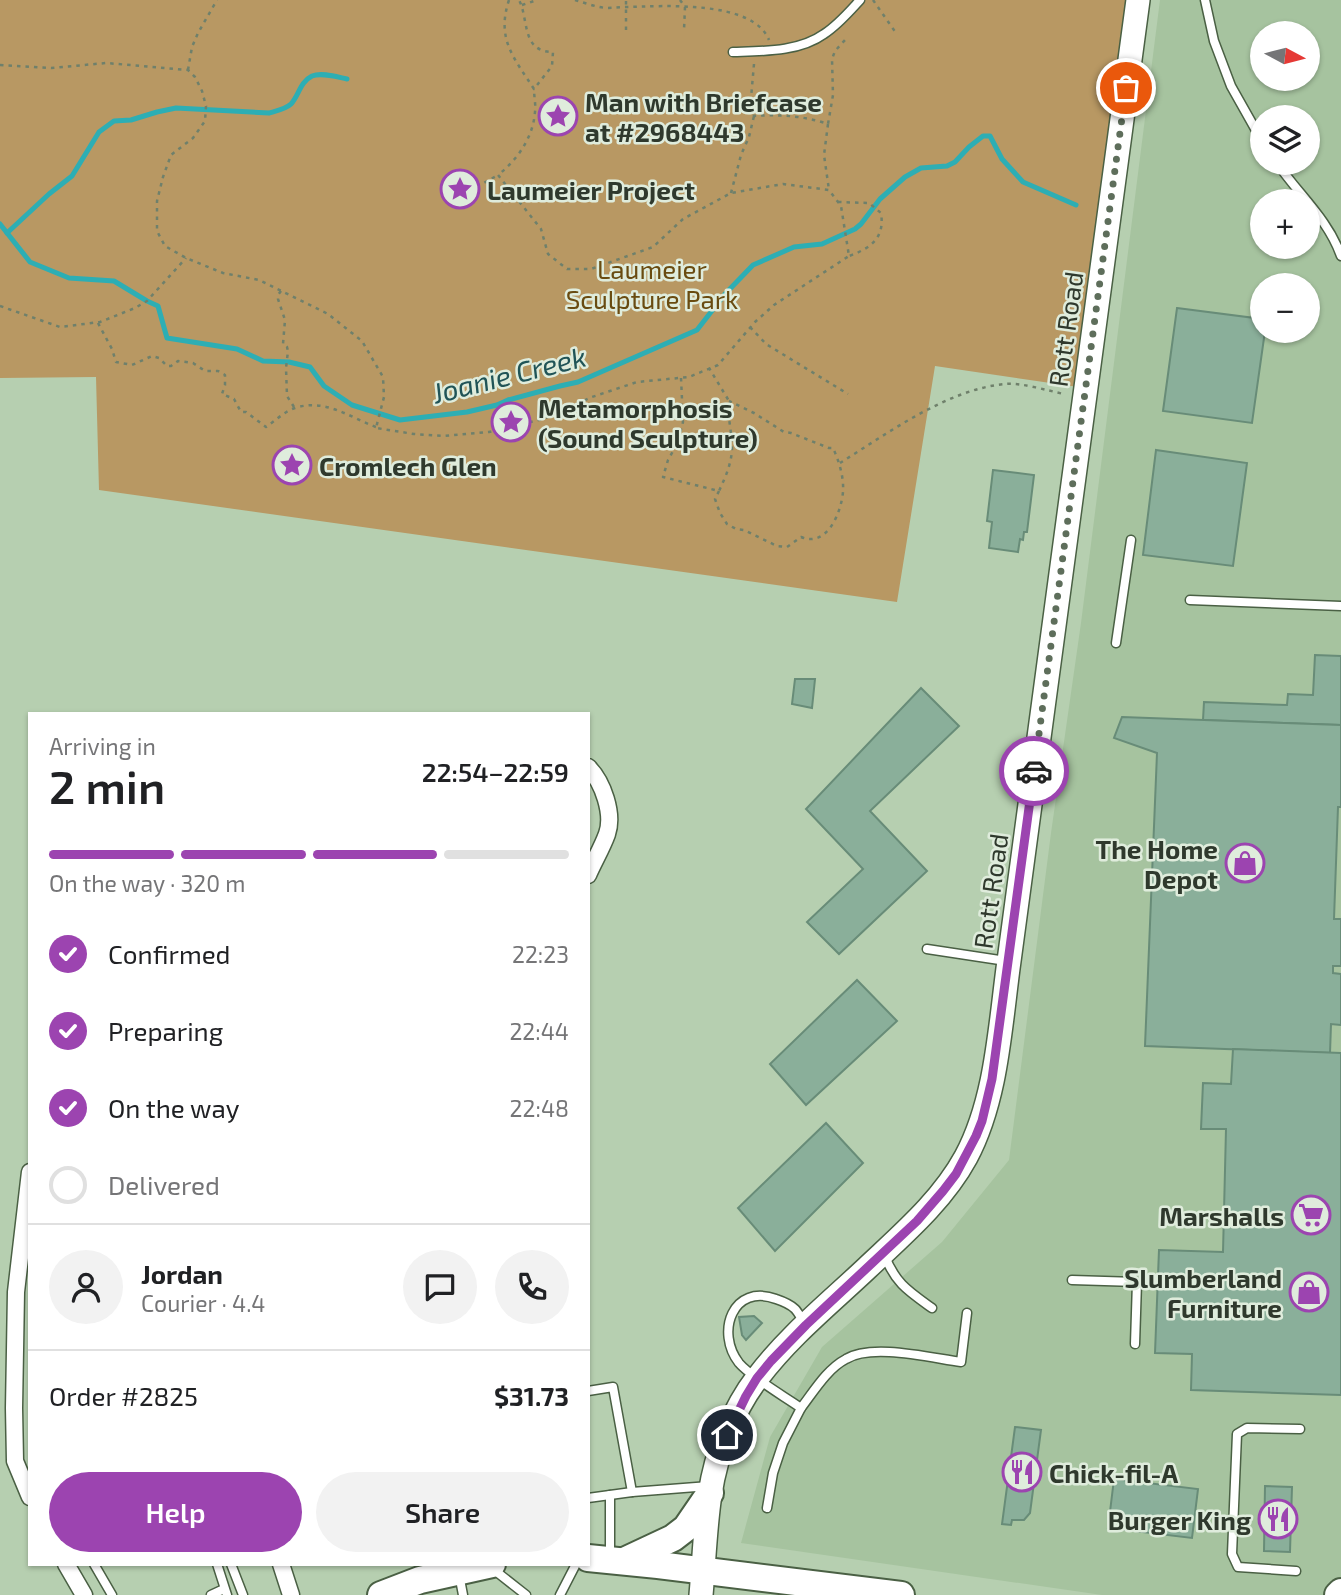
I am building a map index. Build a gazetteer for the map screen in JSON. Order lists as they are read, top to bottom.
{
  "streets": {
    "street": ["Rott Road"]
  },
  "water": ["Joanie Creek"],
  "parks": ["Laumeier Sculpture Park"],
  "places": {
    "place": [
      "Man with Briefcase at #2968443",
      "Laumeier Project",
      "Metamorphosis (Sound Sculpture)",
      "Cromlech Glen"
    ],
    "shop": ["The Home Depot", "Slumberland Furniture"],
    "supermarket": ["Marshalls"],
    "restaurant": ["Chick-fil-A", "Burger King"]
  },
  "north": "right",
  "page": {
    "map_buttons": ["+", "−"],
    "heading": ["2 min", "Arriving in", "22:54–22:59"],
    "panel": [
      "Jordan",
      "Courier · 4.4",
      "Order #2825",
      "$31.73"
    ],
    "bar": "On the way · 320 m",
    "list": [
      ["Confirmed", "22:23"],
      ["Preparing", "22:44"],
      ["On the way", "22:48"],
      "Delivered"
    ],
    "buttons": ["Help", "Share"]
  }
}
